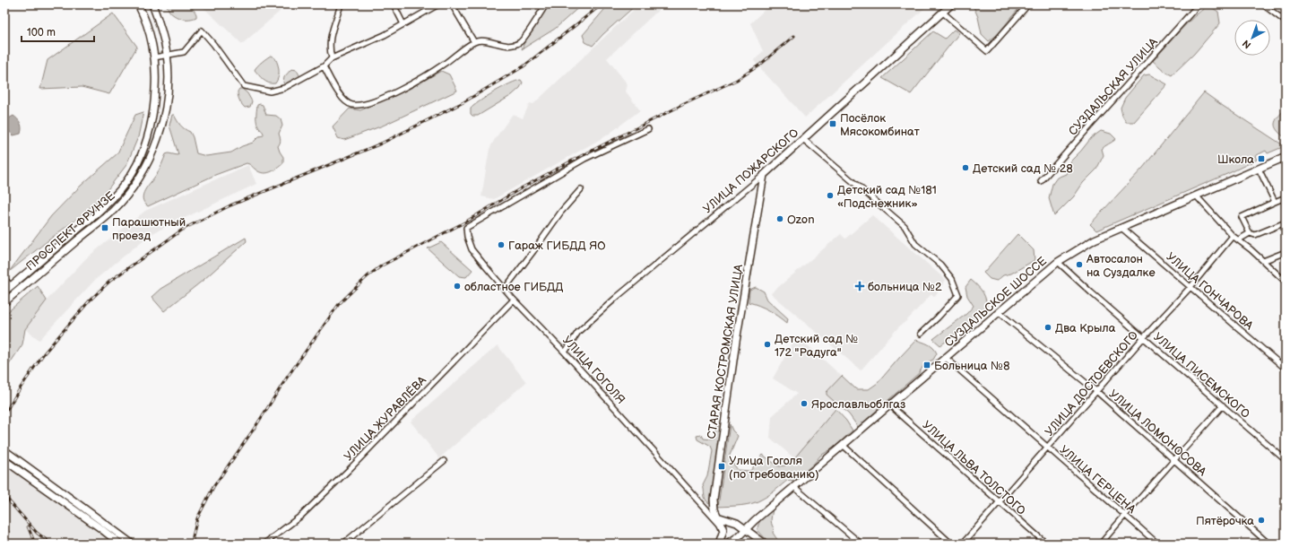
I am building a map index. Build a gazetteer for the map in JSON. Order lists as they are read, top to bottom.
{
  "streets": {
    "main road": [
      "УЛИЦА ПОЖАРСКОГО",
      "ПРОСПЕКТ ФРУНЗЕ",
      "СУЗДАЛЬСКОЕ ШОССЕ",
      "СТАРАЯ КОСТРОМСКАЯ УЛИЦА",
      "УЛИЦА ГОГОЛЯ"
    ],
    "street": [
      "СУЗДАЛЬСКАЯ УЛИЦА",
      "УЛИЦА ГОНЧАРОВА",
      "УЛИЦА ПИСЕМСКОГО",
      "УЛИЦА ДОСТОЕВСКОГО",
      "УЛИЦА ЖУРАВЛЁВА",
      "УЛИЦА ЛОМОНОСОВА",
      "УЛИЦА ЛЬВА ТОЛСТОГО",
      "УЛИЦА ГЕРЦЕНА"
    ]
  },
  "crossings": [
    ["УЛИЦА ПОЖАРСКОГО", "СТАРАЯ КОСТРОМСКАЯ УЛИЦА"],
    ["УЛИЦА ПОЖАРСКОГО", "УЛИЦА ГОГОЛЯ"],
    ["УЛИЦА ГОНЧАРОВА", "СУЗДАЛЬСКОЕ ШОССЕ"],
    ["УЛИЦА ГОНЧАРОВА", "УЛИЦА ДОСТОЕВСКОГО"],
    ["СУЗДАЛЬСКОЕ ШОССЕ", "СТАРАЯ КОСТРОМСКАЯ УЛИЦА"],
    ["СУЗДАЛЬСКОЕ ШОССЕ", "УЛИЦА ГОГОЛЯ"],
    ["СУЗДАЛЬСКОЕ ШОССЕ", "УЛИЦА ПИСЕМСКОГО"],
    ["СУЗДАЛЬСКОЕ ШОССЕ", "УЛИЦА ЛОМОНОСОВА"],
    ["СУЗДАЛЬСКОЕ ШОССЕ", "УЛИЦА ЛЬВА ТОЛСТОГО"],
    ["СУЗДАЛЬСКОЕ ШОССЕ", "УЛИЦА ГЕРЦЕНА"],
    ["СТАРАЯ КОСТРОМСКАЯ УЛИЦА", "УЛИЦА ГОГОЛЯ"],
    ["УЛИЦА ГОГОЛЯ", "УЛИЦА ЖУРАВЛЁВА"],
    ["УЛИЦА ПИСЕМСКОГО", "УЛИЦА ДОСТОЕВСКОГО"],
    ["УЛИЦА ДОСТОЕВСКОГО", "УЛИЦА ЛОМОНОСОВА"],
    ["УЛИЦА ДОСТОЕВСКОГО", "УЛИЦА ЛЬВА ТОЛСТОГО"],
    ["УЛИЦА ДОСТОЕВСКОГО", "УЛИЦА ГЕРЦЕНА"]
  ],
  "places": {
    "transit": [
      "Посёлок Мясокомбинат",
      "Школа",
      "Парашютный проезд",
      "Больница №8",
      "Улица Гоголя (по требованию)"
    ],
    "other": [
      "Детский сад № 28",
      "Детский сад №181 «Подснежник»",
      "Ozon",
      "Гараж ГИБДД ЯО",
      "Автосалон на Суздалке",
      "областное ГИБДД",
      "Два Крыла",
      "Детский сад № 172 \"Радуга\"",
      "Ярославльоблгаз",
      "Пятёрочка"
    ],
    "health": ["больница №2"]
  },
  "scale_bar": "100 m",
  "north": "bottom left"
}
